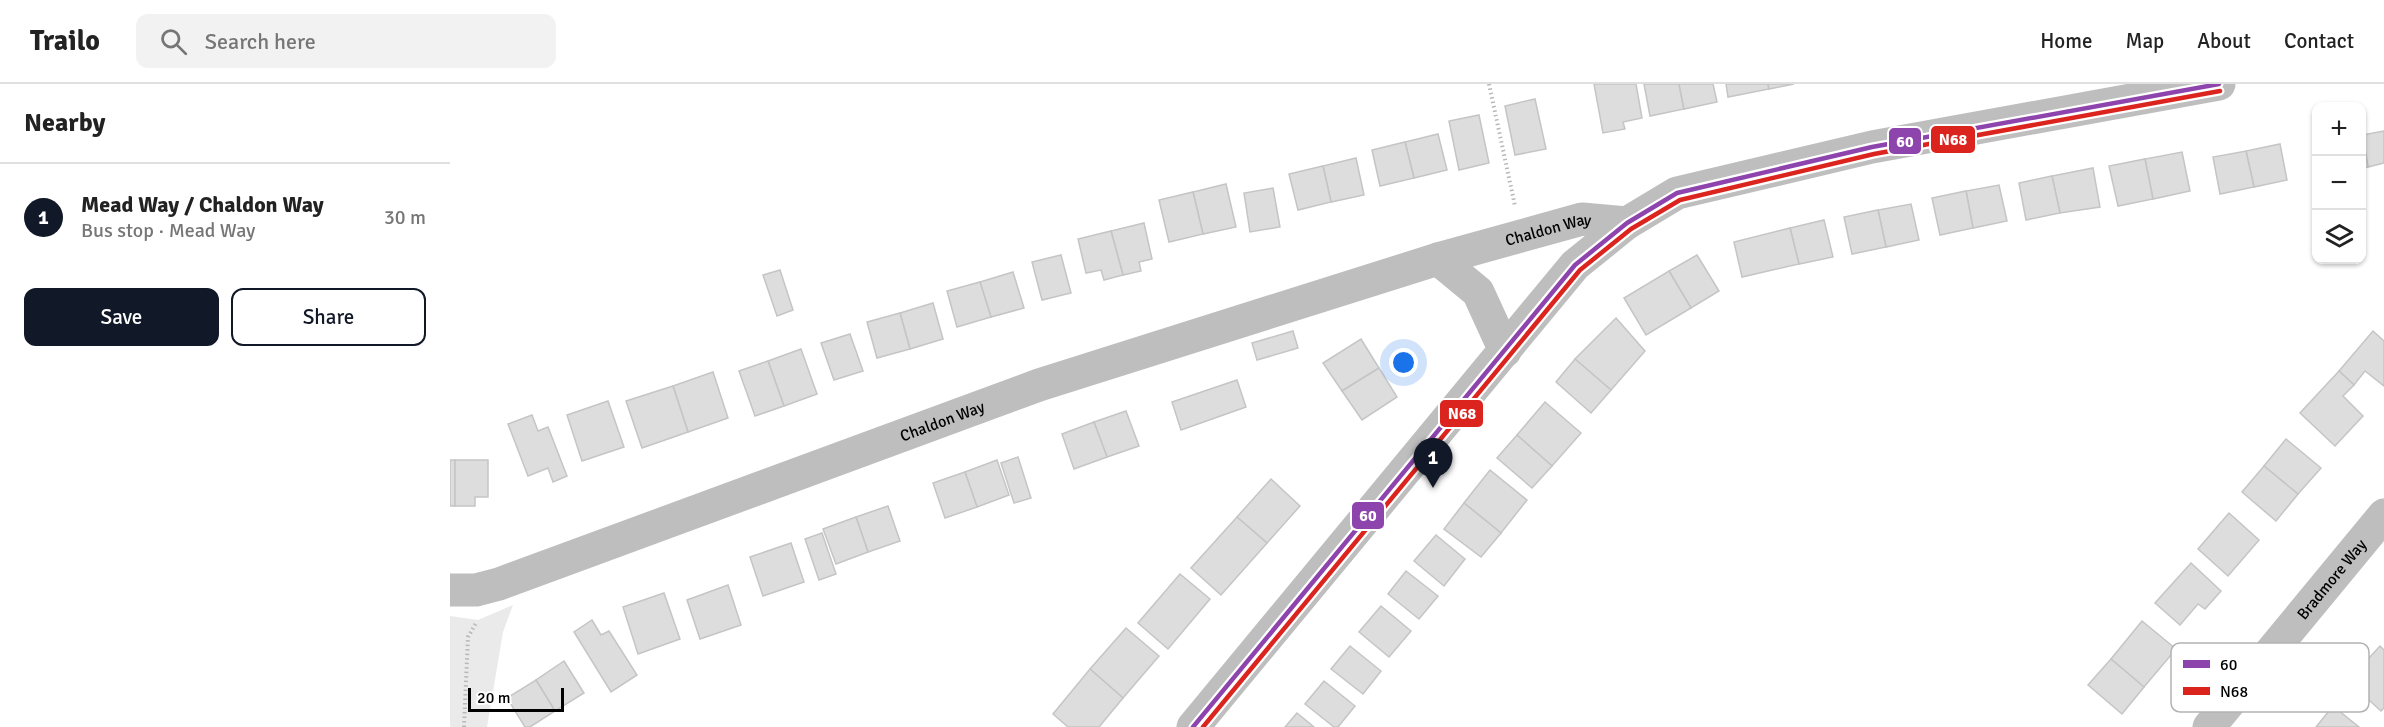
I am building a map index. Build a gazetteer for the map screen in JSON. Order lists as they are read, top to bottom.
{
  "streets": {
    "street": ["Chaldon Way", "Bradmore Way"]
  },
  "lines": ["transit line 60", "transit line N68"],
  "legend": ["60", "N68"],
  "scale_bar": "20 m",
  "page": {
    "header": "Trailo",
    "search": "Search here",
    "nav": [
      "Home",
      "Map",
      "About",
      "Contact"
    ],
    "heading": "Nearby",
    "map_buttons": ["+", "−"],
    "list": [
      {
        "mark": "1",
        "name": "Mead Way / Chaldon Way",
        "note": "Bus stop · Mead Way",
        "value": "30 m"
      }
    ],
    "buttons": ["Save", "Share"],
    "pins": "1",
    "scale": "20 m"
  }
}
